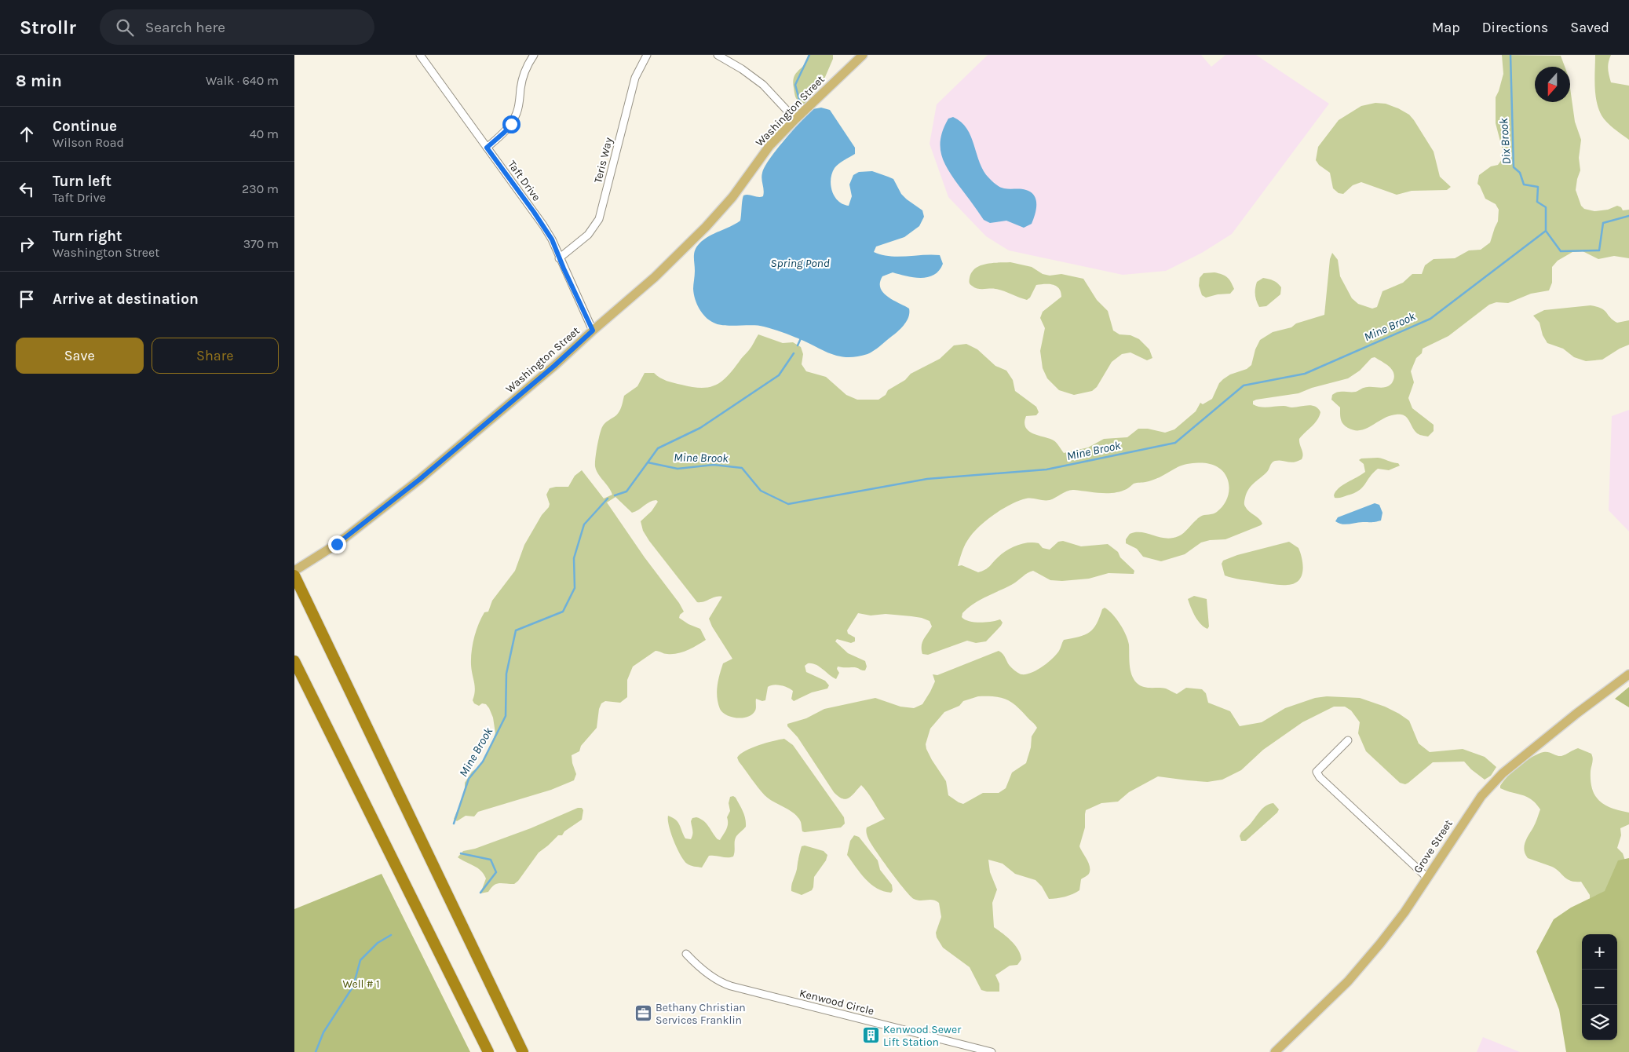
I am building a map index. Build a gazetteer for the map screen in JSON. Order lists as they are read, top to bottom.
{
  "streets": {
    "main road": ["Washington Street", "Grove Street"],
    "street": ["Teris Way", "Taft Drive", "Kenwood Circle"]
  },
  "crossings": [
    ["Washington Street", "Taft Drive"],
    ["Teris Way", "Taft Drive"]
  ],
  "water": ["Dix Brook", "Spring Pond", "Mine Brook"],
  "parks": ["Well # 1"],
  "places": {
    "office": ["Bethany Christian Services Franklin"],
    "building": ["Kenwood Sewer Lift Station"]
  },
  "north": "bottom",
  "page": {
    "header": "Strollr",
    "search": "Search here",
    "nav": ["Map", "Directions", "Saved"],
    "heading": ["8 min", "Walk · 640 m"],
    "list": [
      ["Continue", "Wilson Road", "40 m"],
      ["Turn left", "Taft Drive", "230 m"],
      ["Turn right", "Washington Street", "370 m"],
      "Arrive at destination"
    ],
    "buttons": ["Save", "Share"],
    "map_buttons": ["+", "−"]
  }
}
